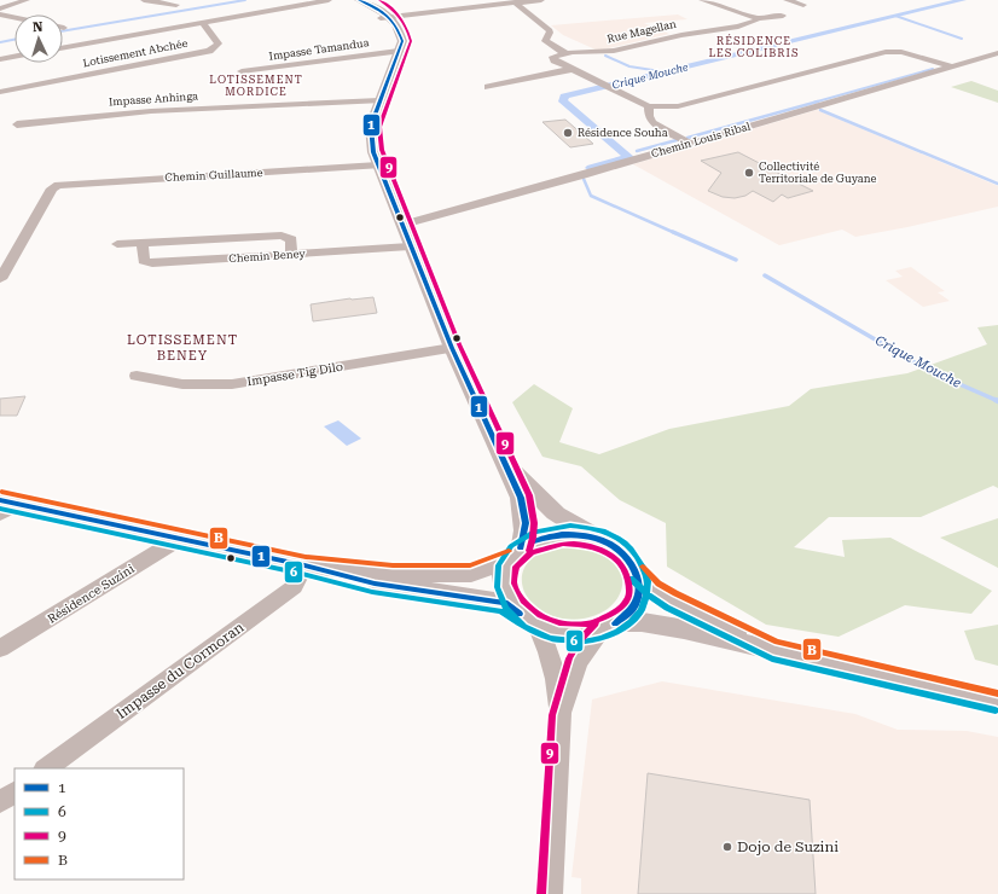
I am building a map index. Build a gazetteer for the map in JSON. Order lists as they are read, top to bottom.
{
  "streets": {
    "street": [
      "Rue Magellan",
      "Impasse Tamandua",
      "Lotissement Abchée",
      "Impasse Anhinga",
      "Chemin Louis Ribal",
      "Chemin Guillaume",
      "Chemin Beney",
      "Impasse Tig Dilo",
      "Résidence Suzini",
      "Impasse du Cormoran"
    ]
  },
  "districts": ["RÉSIDENCE LES COLIBRIS", "LOTISSEMENT MORDICE", "LOTISSEMENT BENEY"],
  "water": ["Crique Mouche"],
  "places": ["Résidence Souha", "Collectivité Territoriale de Guyane", "Dojo de Suzini"],
  "lines": [
    "transit line 1",
    "transit line 9",
    "transit line B",
    "transit line 6"
  ],
  "legend": [
    "1",
    "6",
    "9",
    "B"
  ],
  "north": "top"
}
